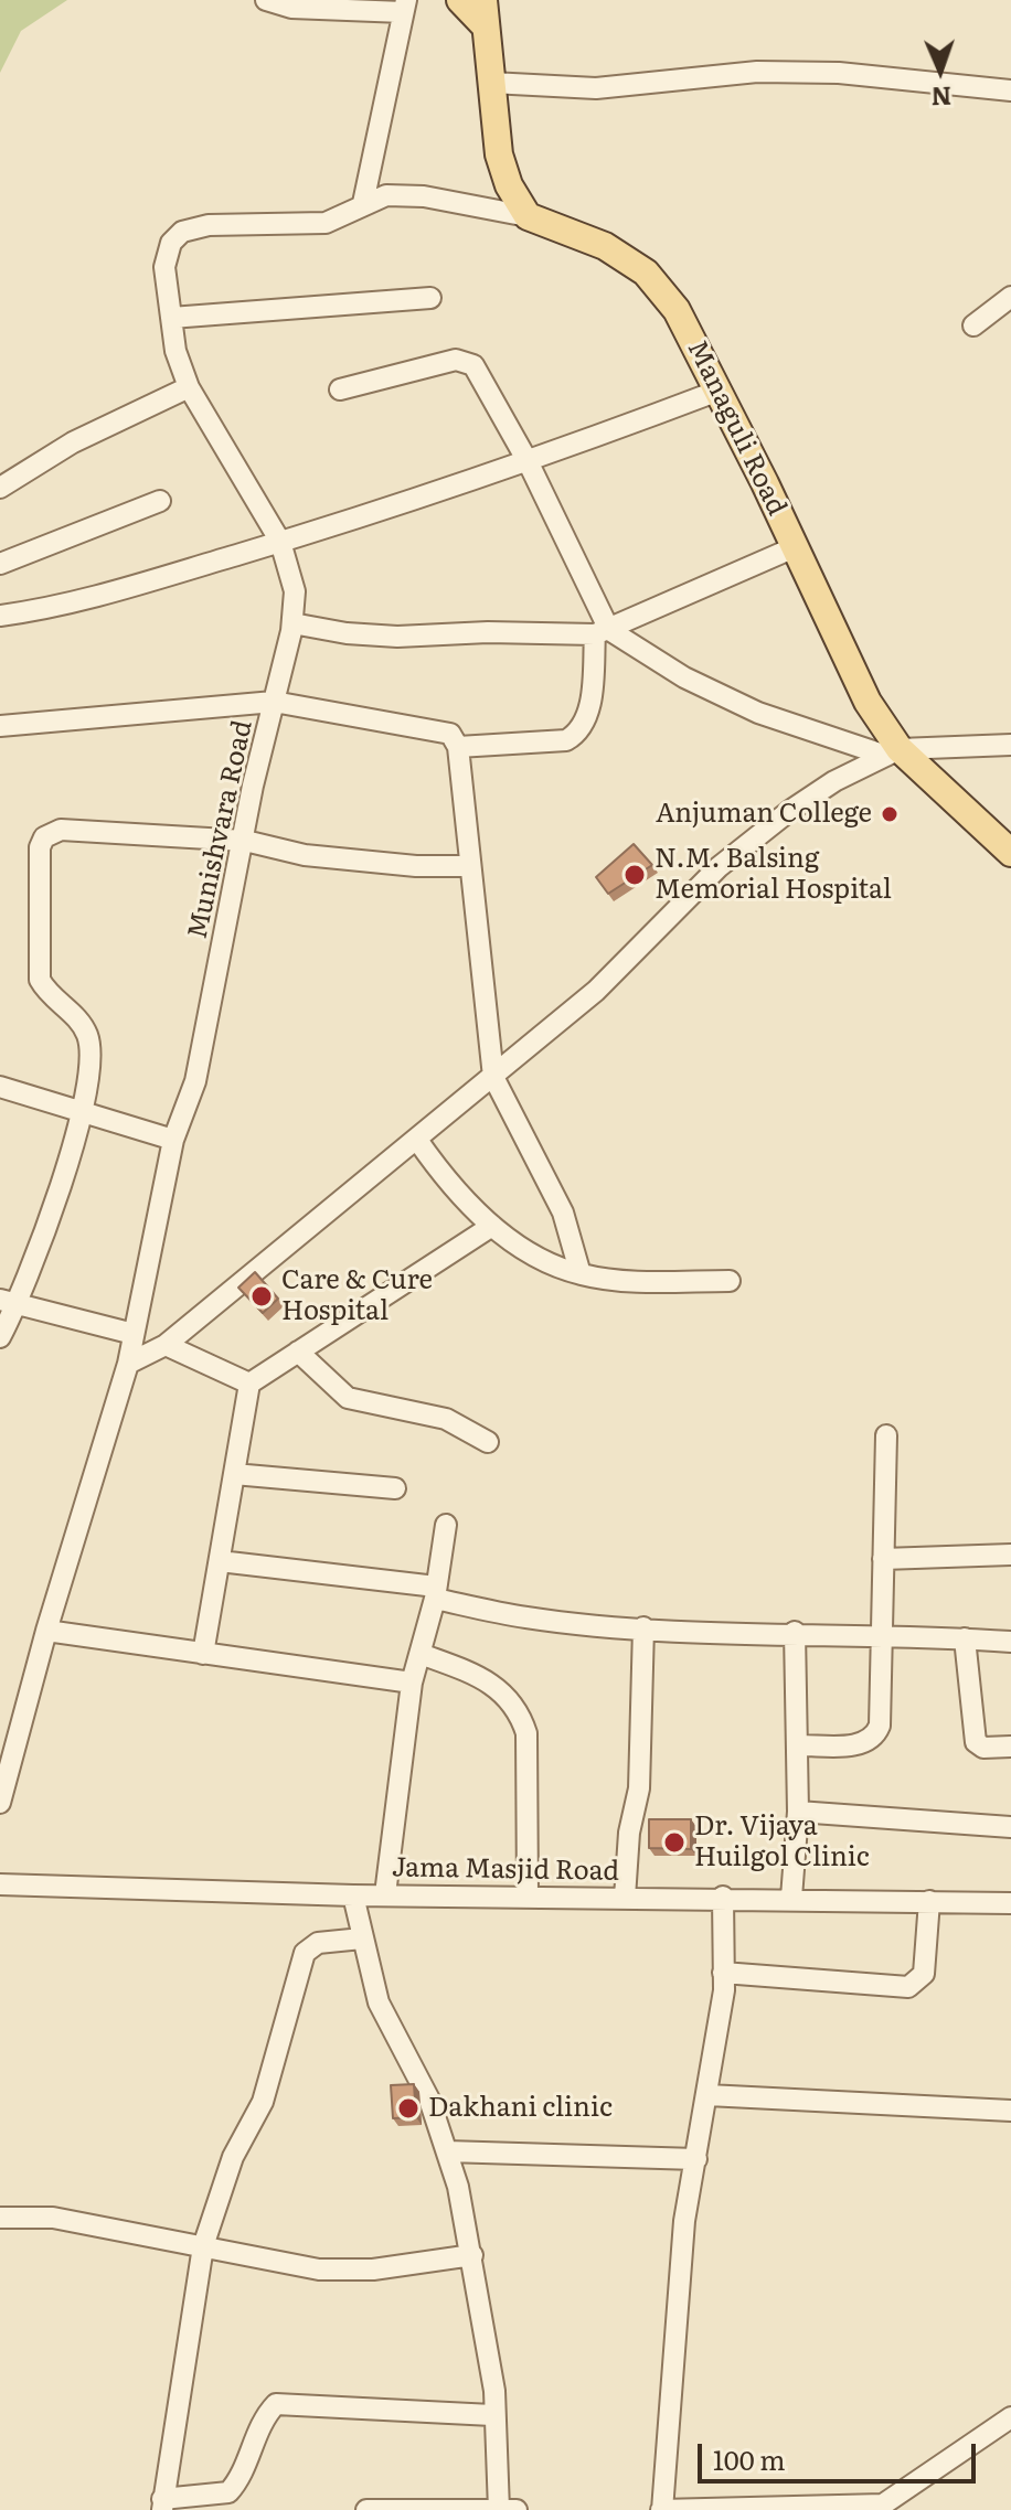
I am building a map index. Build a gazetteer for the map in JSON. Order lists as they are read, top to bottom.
{
  "streets": {
    "main road": ["Managuli Road"],
    "street": ["Munishvara Road", "Jama Masjid Road"]
  },
  "crossings": [
    ["Managuli Road", "Munishvara Road"]
  ],
  "places": [
    "Anjuman College",
    "N.M. Balsing Memorial Hospital",
    "Care & Cure Hospital",
    "Dr. Vijaya Huilgol Clinic",
    "Dakhani clinic"
  ],
  "scale_bar": "100 m",
  "north": "bottom"
}
